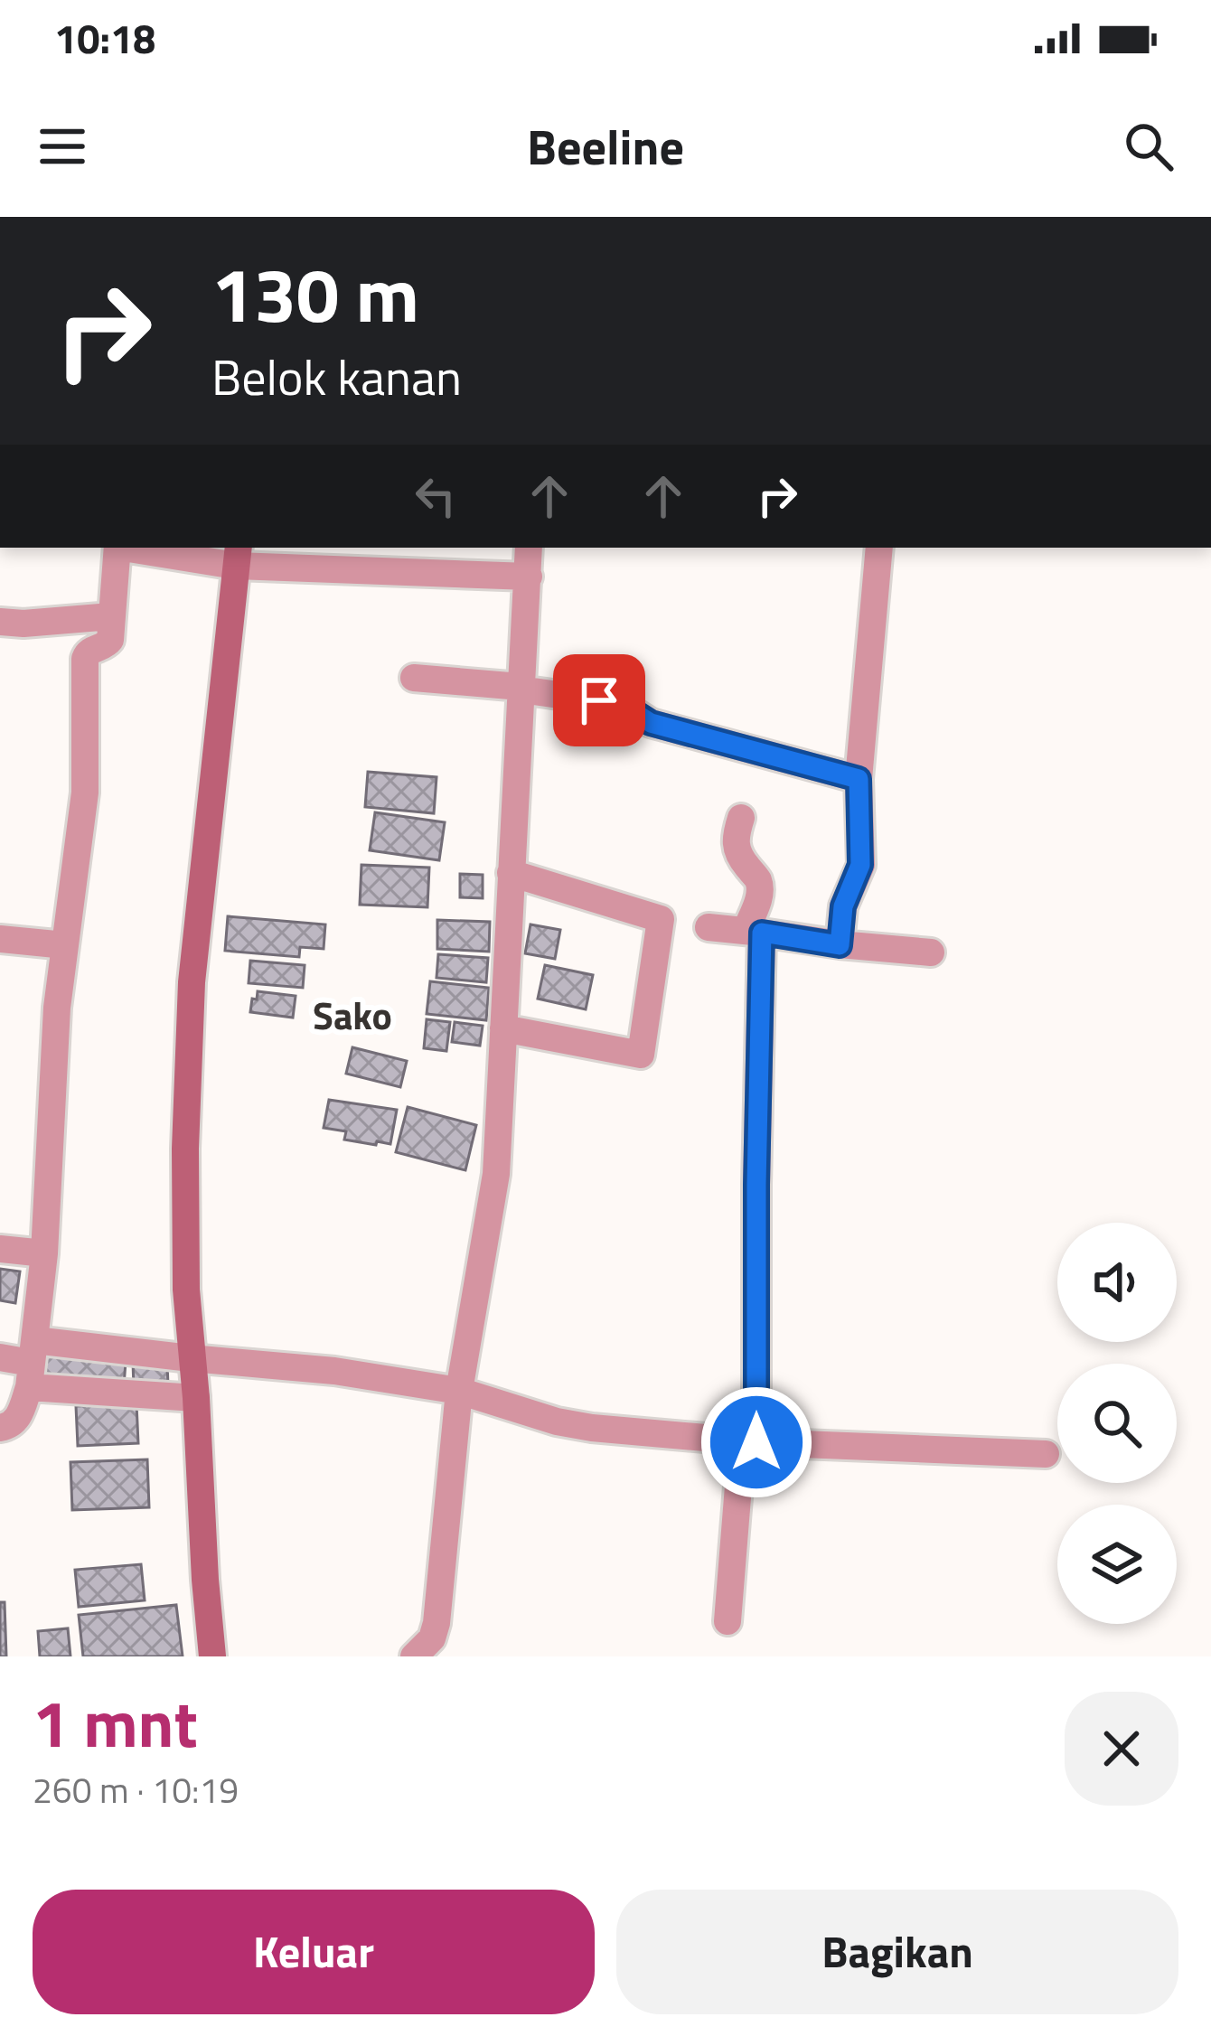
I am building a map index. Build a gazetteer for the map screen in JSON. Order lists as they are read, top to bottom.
{
  "districts": ["Sako"],
  "page": {
    "status": "10:18",
    "header": "Beeline",
    "turn": ["130 m", "Belok kanan"],
    "heading": ["1 mnt", "260 m · 10:19"],
    "buttons": ["Keluar", "Bagikan"]
  }
}
